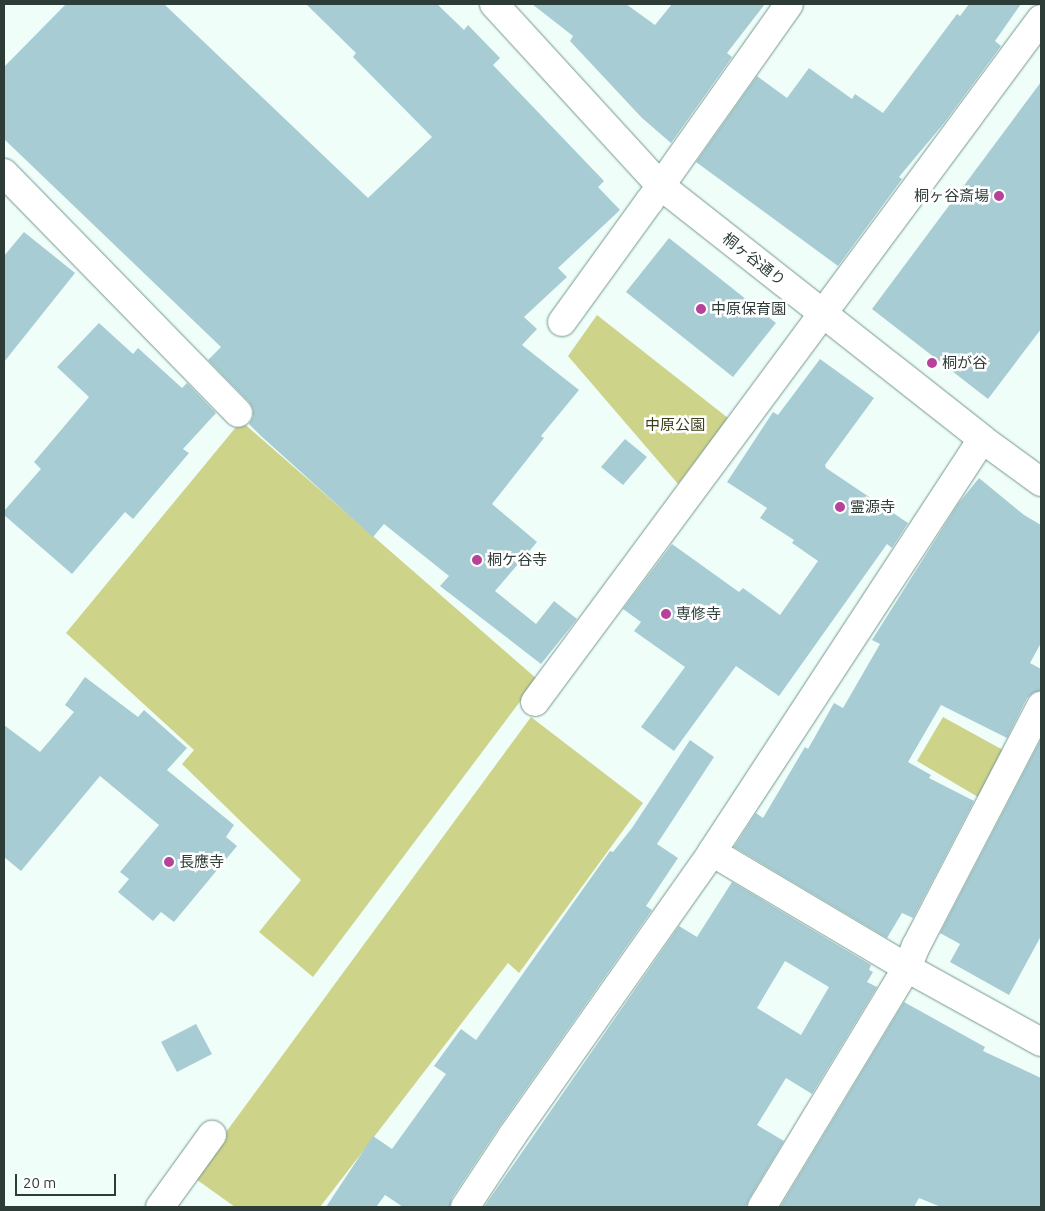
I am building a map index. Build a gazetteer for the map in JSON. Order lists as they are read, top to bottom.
{
  "streets": {
    "street": ["桐ヶ谷通り"]
  },
  "parks": ["中原公園"],
  "places": [
    "桐ヶ谷斎場",
    "中原保育園",
    "桐が谷",
    "霊源寺",
    "桐ケ谷寺",
    "専修寺",
    "長應寺"
  ],
  "scale_bar": "20 m"
}
